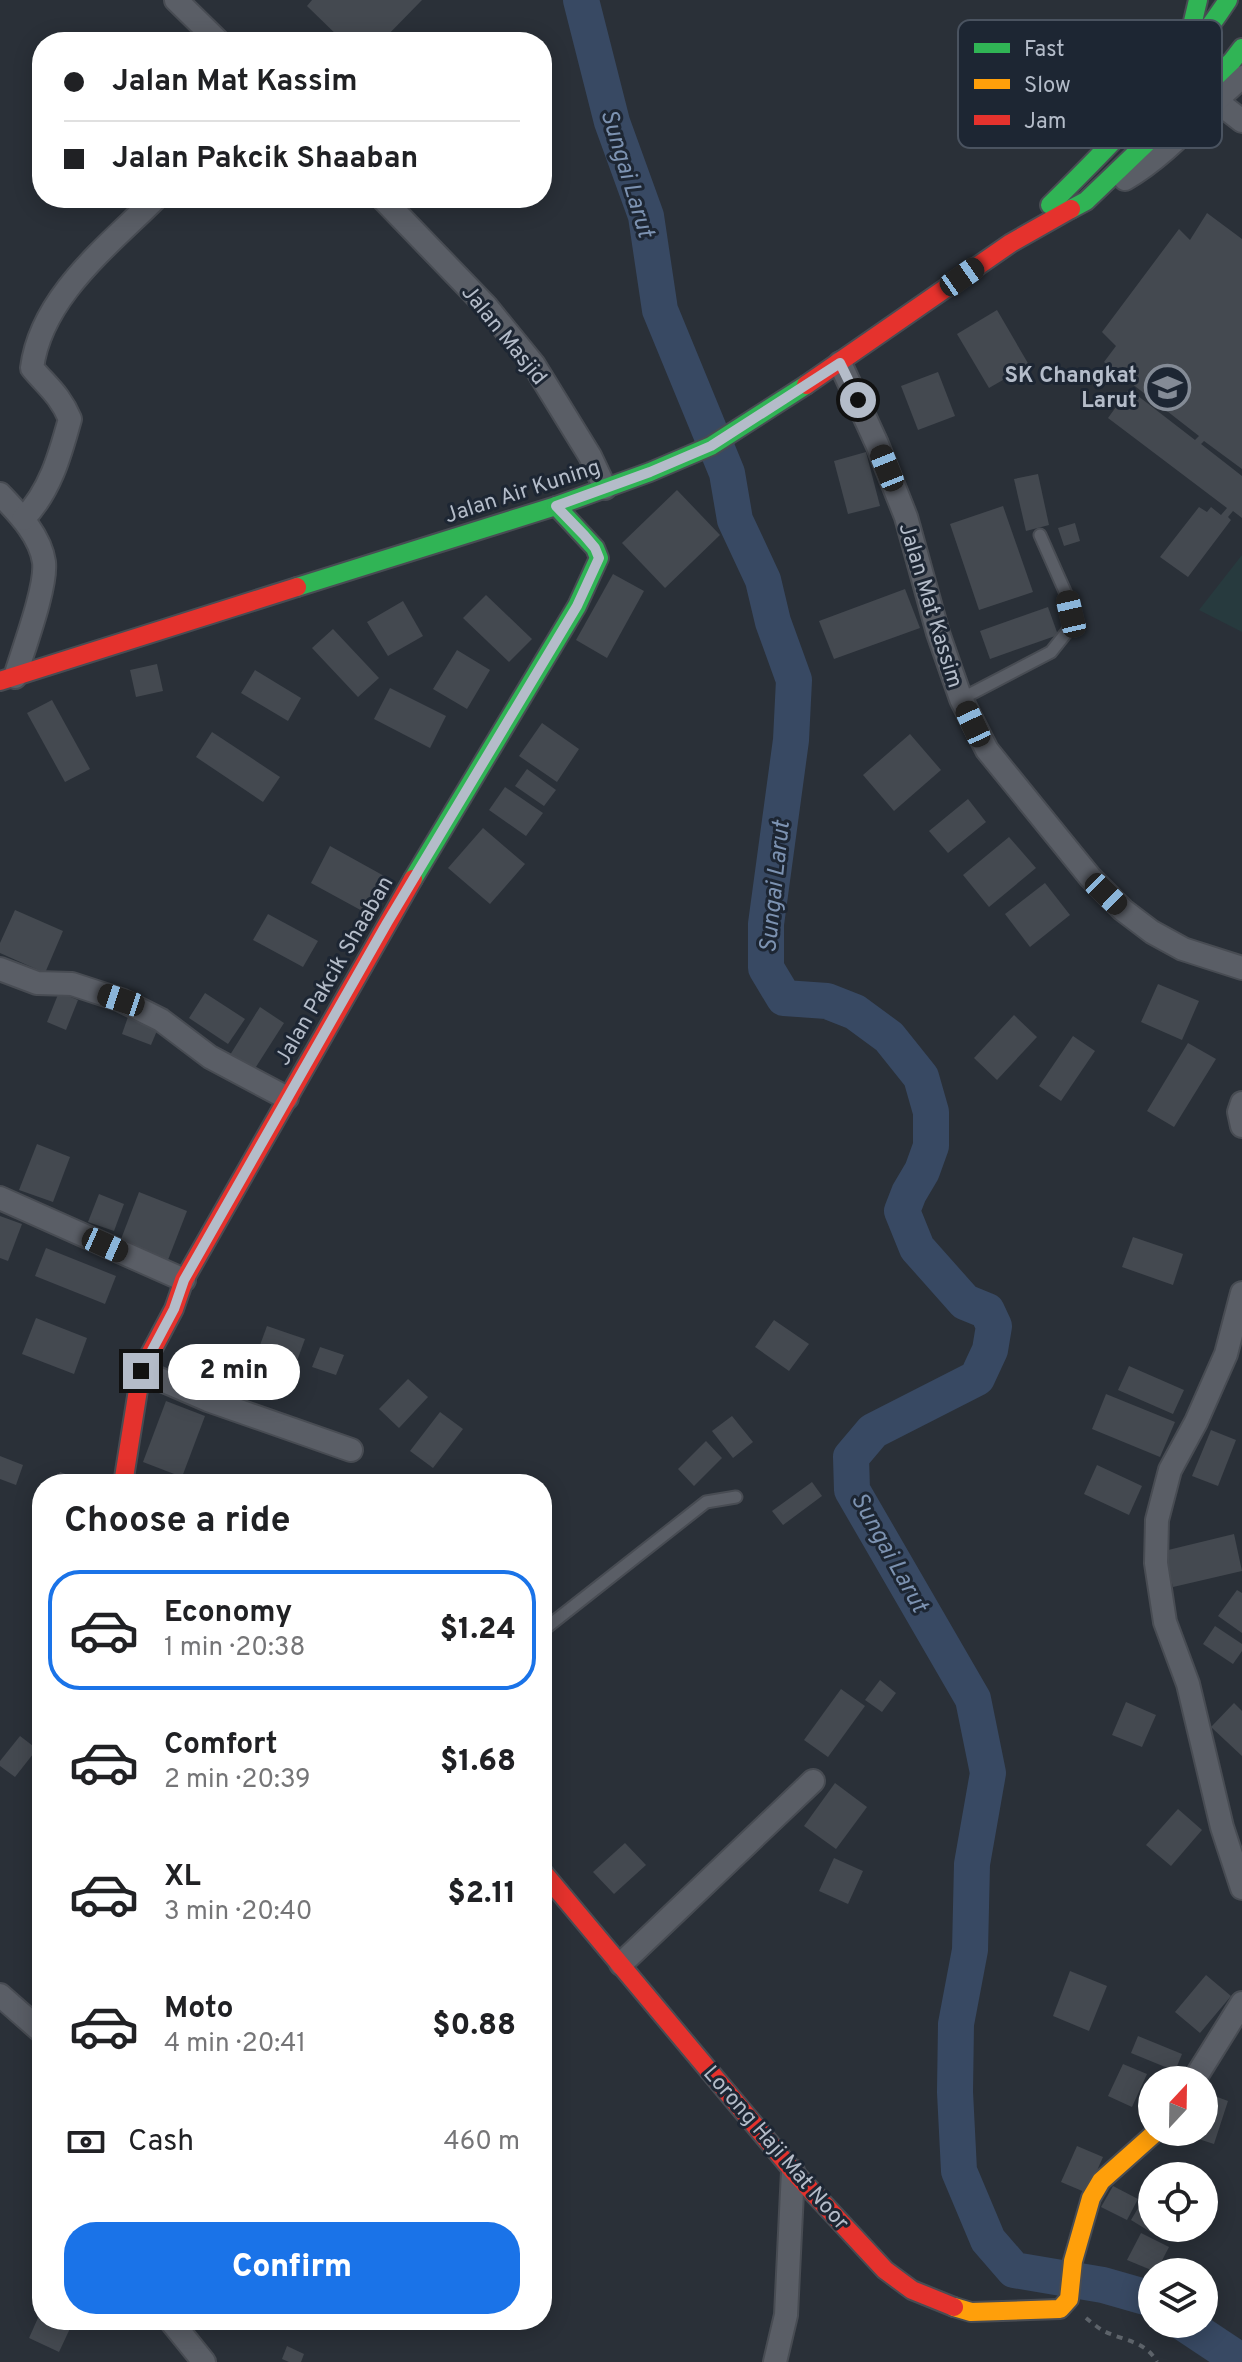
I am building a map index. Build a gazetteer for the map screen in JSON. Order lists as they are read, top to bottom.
{
  "streets": {
    "street": [
      "Jalan Masjid",
      "Jalan Air Kuning",
      "Jalan Mat Kassim",
      "Jalan Pakcik Shaaban",
      "Lorong Haji Mat Noor"
    ]
  },
  "crossings": [
    ["Jalan Masjid", "Jalan Air Kuning"],
    ["Jalan Air Kuning", "Jalan Mat Kassim"],
    ["Jalan Air Kuning", "Jalan Pakcik Shaaban"]
  ],
  "water": ["Sungai Larut"],
  "places": {
    "school or university": ["SK Changkat Larut"]
  },
  "legend": ["Fast", "Slow", "Jam"],
  "north": "top",
  "page": {
    "banner": ["Jalan Mat Kassim", "Jalan Pakcik Shaaban"],
    "bubble": "2 min",
    "heading": "Choose a ride",
    "list": [
      {
        "name": "Economy",
        "note": "1 min · 20:38",
        "value": "$1.24"
      },
      {
        "name": "Comfort",
        "note": "2 min · 20:39",
        "value": "$1.68"
      },
      {
        "name": "XL",
        "note": "3 min · 20:40",
        "value": "$2.11"
      },
      {
        "name": "Moto",
        "note": "4 min · 20:41",
        "value": "$0.88"
      }
    ],
    "pay": ["Cash", "460 m"],
    "buttons": "Confirm"
  }
}
